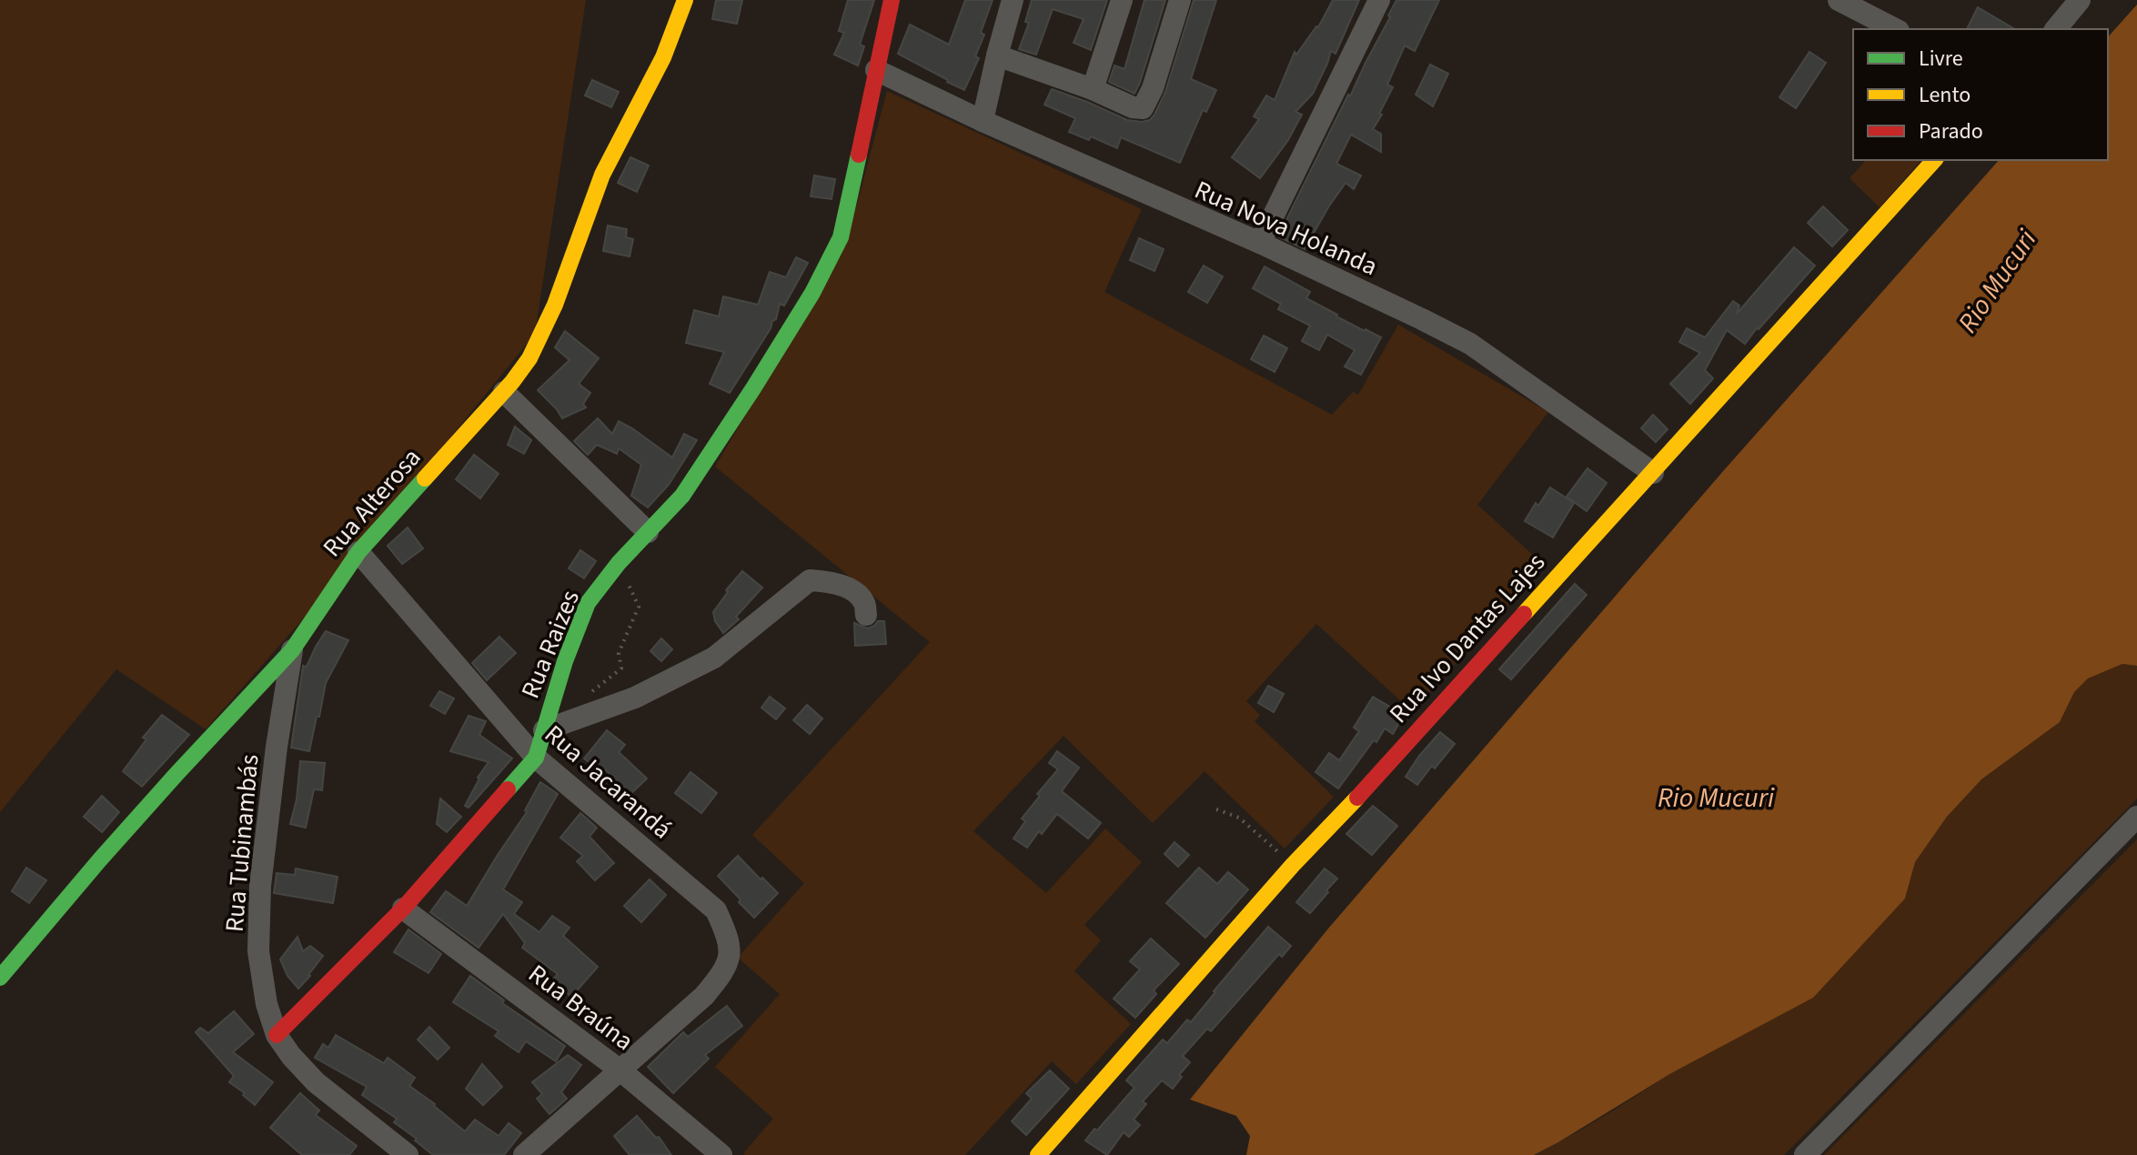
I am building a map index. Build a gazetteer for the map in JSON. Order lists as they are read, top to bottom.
{
  "streets": {
    "street": [
      "Rua Nova Holanda",
      "Rua Alterosa",
      "Rua Ivo Dantas Lajes",
      "Rua Raizes",
      "Rua Jacarandá",
      "Rua Tubinambás",
      "Rua Braúna"
    ]
  },
  "crossings": [
    ["Rua Nova Holanda", "Rua Ivo Dantas Lajes"],
    ["Rua Nova Holanda", "Rua Raizes"],
    ["Rua Alterosa", "Rua Jacarandá"],
    ["Rua Alterosa", "Rua Tubinambás"],
    ["Rua Raizes", "Rua Jacarandá"],
    ["Rua Raizes", "Rua Tubinambás"],
    ["Rua Raizes", "Rua Braúna"],
    ["Rua Jacarandá", "Rua Braúna"]
  ],
  "water": ["Rio Mucuri"],
  "legend": ["Livre", "Lento", "Parado"]
}
